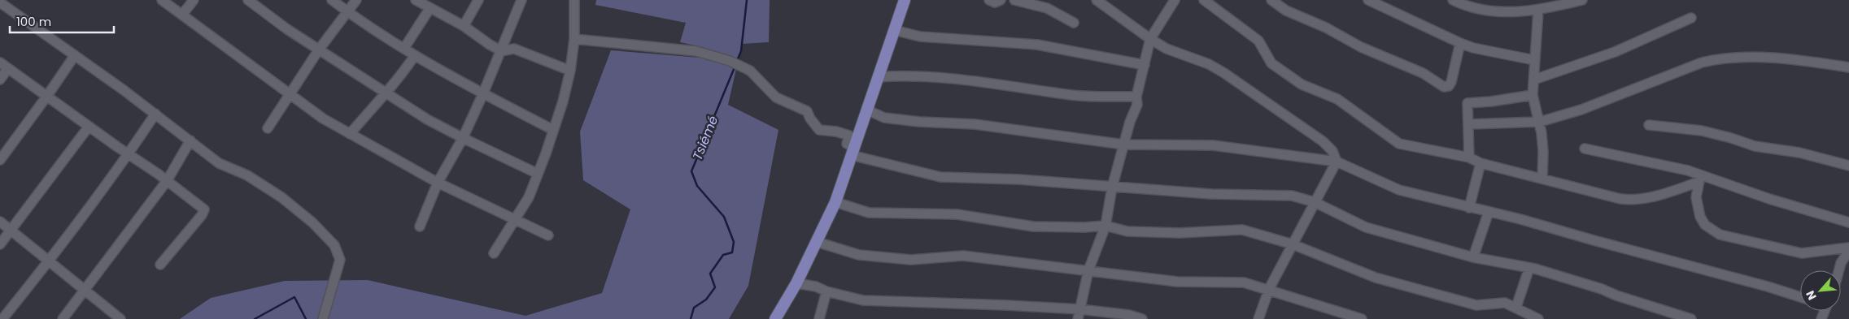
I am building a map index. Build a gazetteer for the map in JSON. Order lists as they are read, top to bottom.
{
  "water": ["Tsiémé"],
  "scale_bar": "100 m",
  "north": "bottom left"
}
